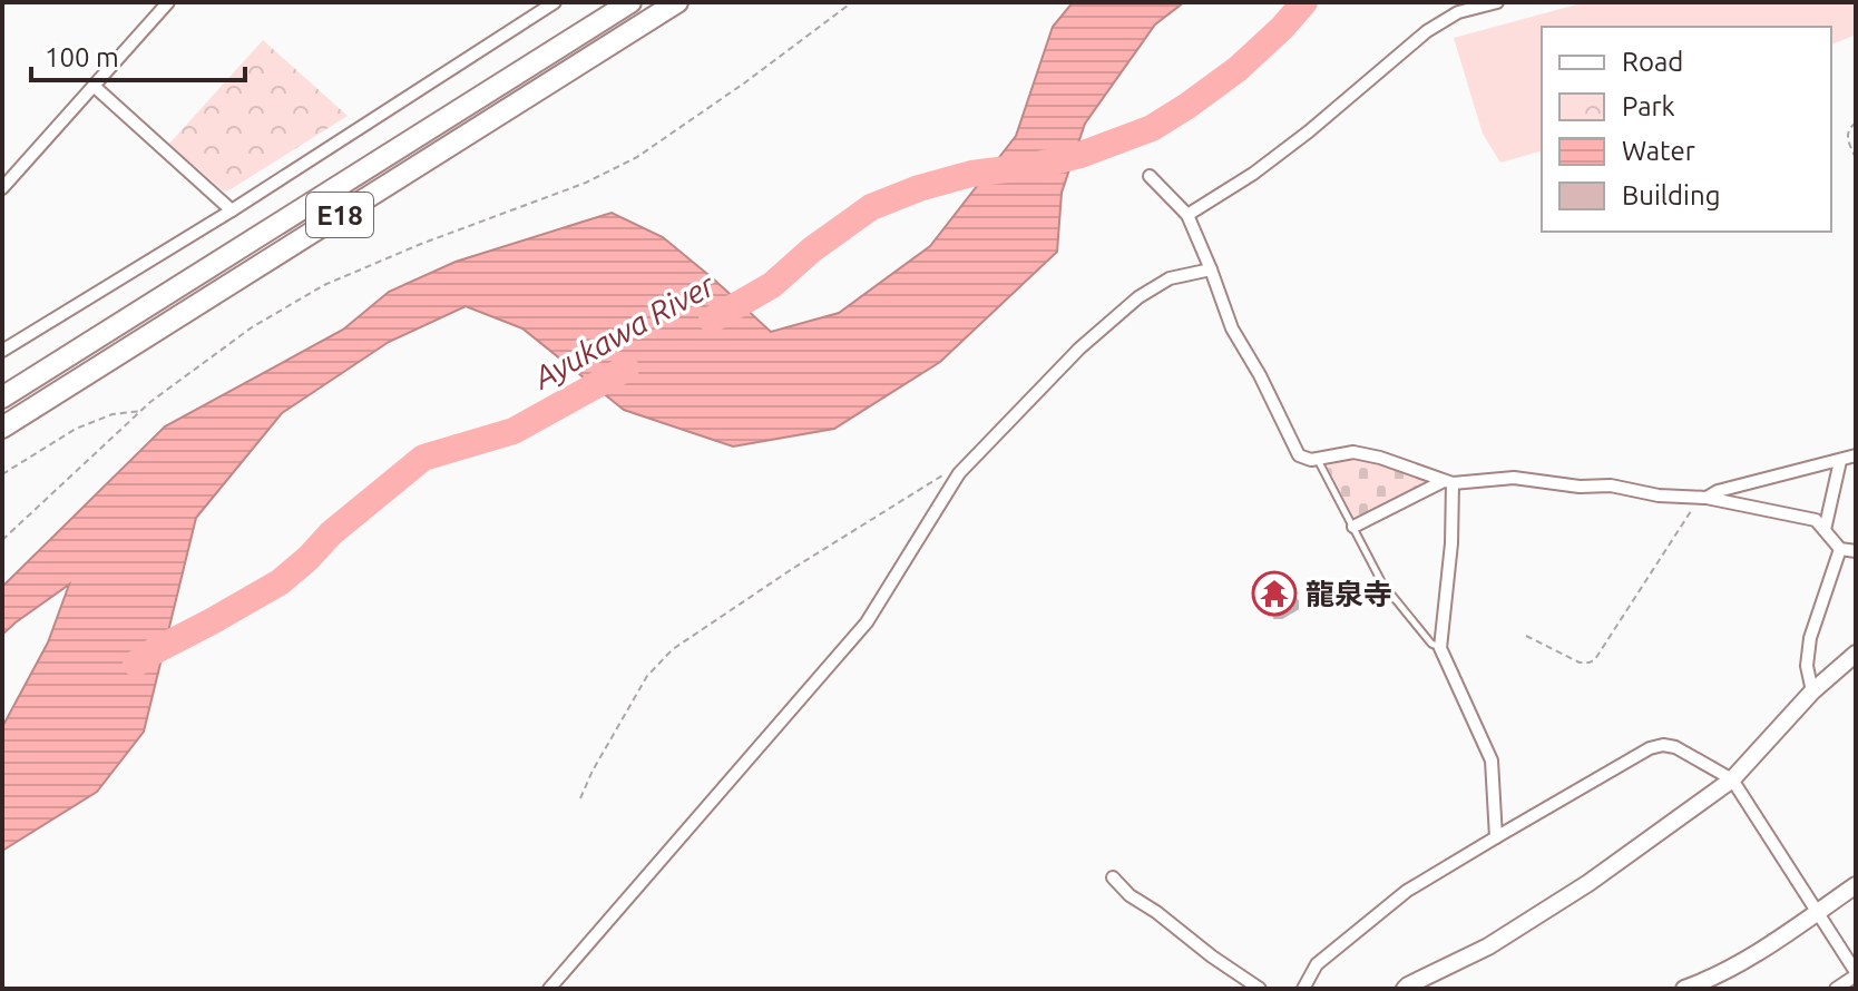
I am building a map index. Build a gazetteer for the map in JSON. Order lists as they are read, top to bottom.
{
  "streets": {
    "highway": ["E18"]
  },
  "water": ["Ayukawa River"],
  "places": {
    "temple": ["龍泉寺"]
  },
  "legend": [
    "Road",
    "Park",
    "Water",
    "Building"
  ],
  "scale_bar": "100 m"
}
